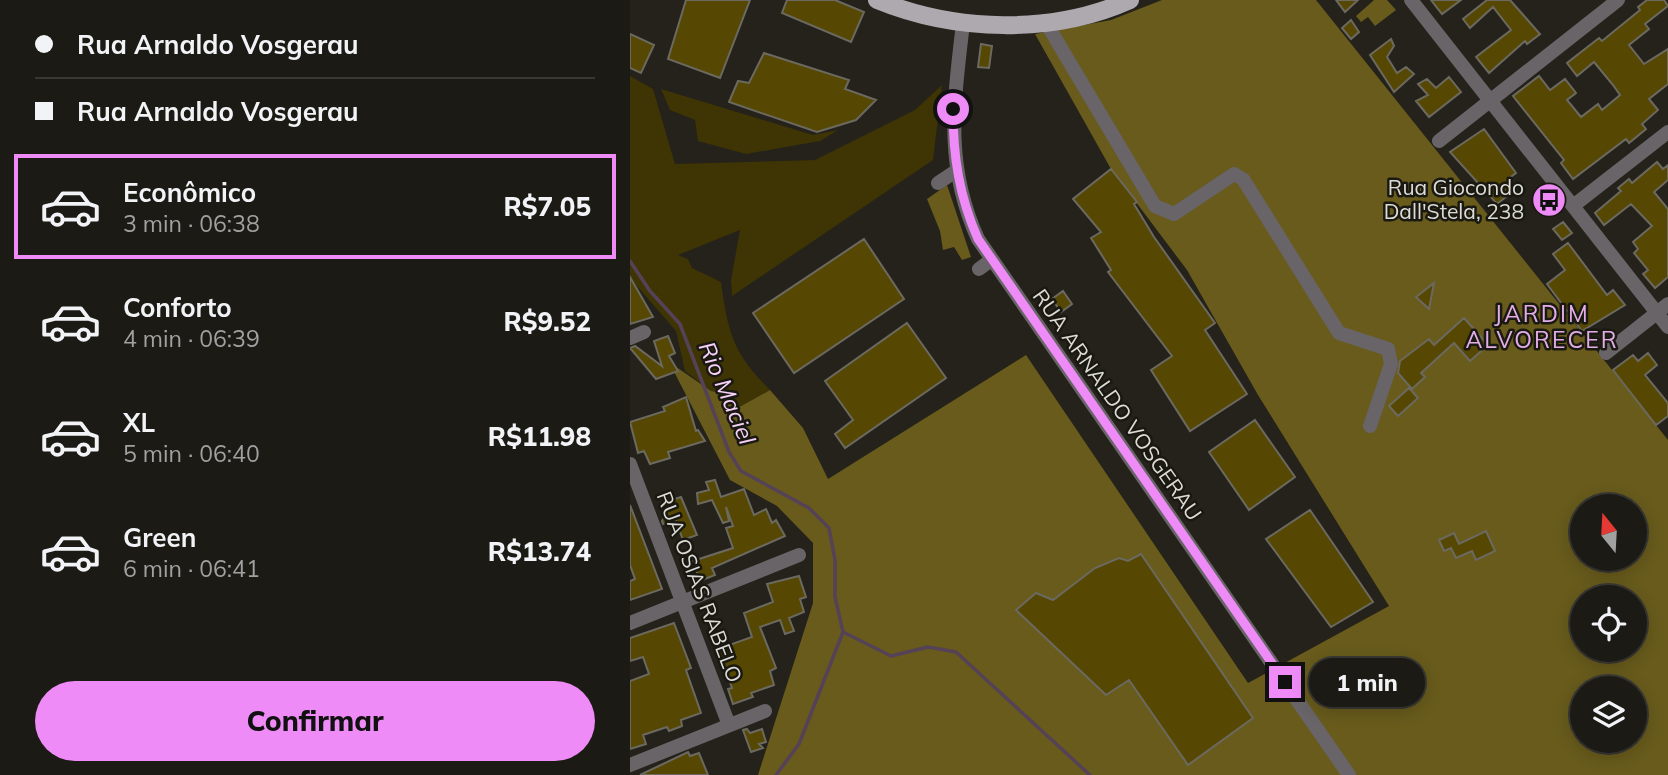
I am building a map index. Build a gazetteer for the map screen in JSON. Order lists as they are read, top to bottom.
{
  "streets": {
    "street": ["RUA ARNALDO VOSGERAU", "RUA OSIAS RABELO"]
  },
  "districts": ["JARDIM ALVORECER"],
  "water": ["Rio Maciel"],
  "places": {
    "bus stop": ["Rua Giocondo Dall'Stela, 238"]
  },
  "north": "top",
  "page": {
    "banner": ["Rua Arnaldo Vosgerau", "Rua Arnaldo Vosgerau"],
    "list": [
      {
        "name": "Econômico",
        "note": "3 min · 06:38",
        "value": "R$7.05"
      },
      {
        "name": "Conforto",
        "note": "4 min · 06:39",
        "value": "R$9.52"
      },
      {
        "name": "XL",
        "note": "5 min · 06:40",
        "value": "R$11.98"
      },
      {
        "name": "Green",
        "note": "6 min · 06:41",
        "value": "R$13.74"
      }
    ],
    "bubble": "1 min",
    "buttons": "Confirmar"
  }
}
